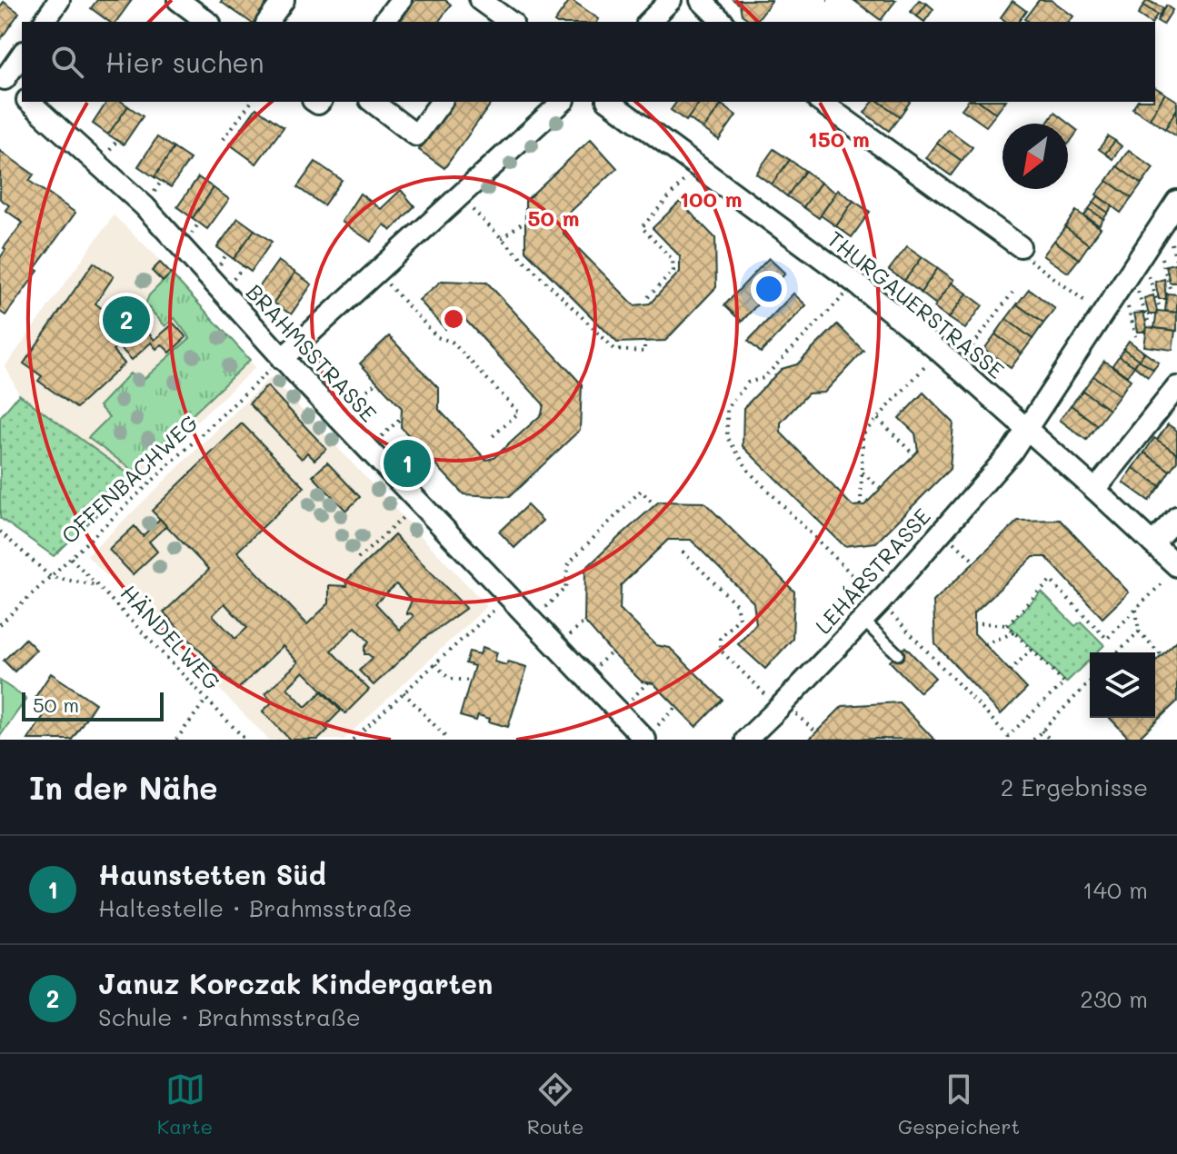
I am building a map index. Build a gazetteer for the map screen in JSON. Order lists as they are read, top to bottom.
{
  "streets": {
    "street": ["THURGAUERSTRASSE", "BRAHMSSTRASSE", "LEHÁRSTRASSE"],
    "path": ["OFFENBACHWEG", "HÄNDELWEG"]
  },
  "crossings": [
    ["THURGAUERSTRASSE", "LEHÁRSTRASSE"],
    ["BRAHMSSTRASSE", "OFFENBACHWEG"],
    ["OFFENBACHWEG", "HÄNDELWEG"]
  ],
  "scale_bar": "50 m",
  "north": "bottom left",
  "page": {
    "search": "Hier suchen",
    "pins": ["2", "1"],
    "scale": "50 m",
    "heading": ["In der Nähe", "2 Ergebnisse"],
    "list": [
      {
        "mark": "1",
        "name": "Haunstetten Süd",
        "note": "Haltestelle · Brahmsstraße",
        "value": "140 m"
      },
      {
        "mark": "2",
        "name": "Januz Korczak Kindergarten",
        "note": "Schule · Brahmsstraße",
        "value": "230 m"
      }
    ],
    "nav": ["Karte", "Route", "Gespeichert"]
  },
  "rings": ["150 m", "100 m", "50 m"]
}
